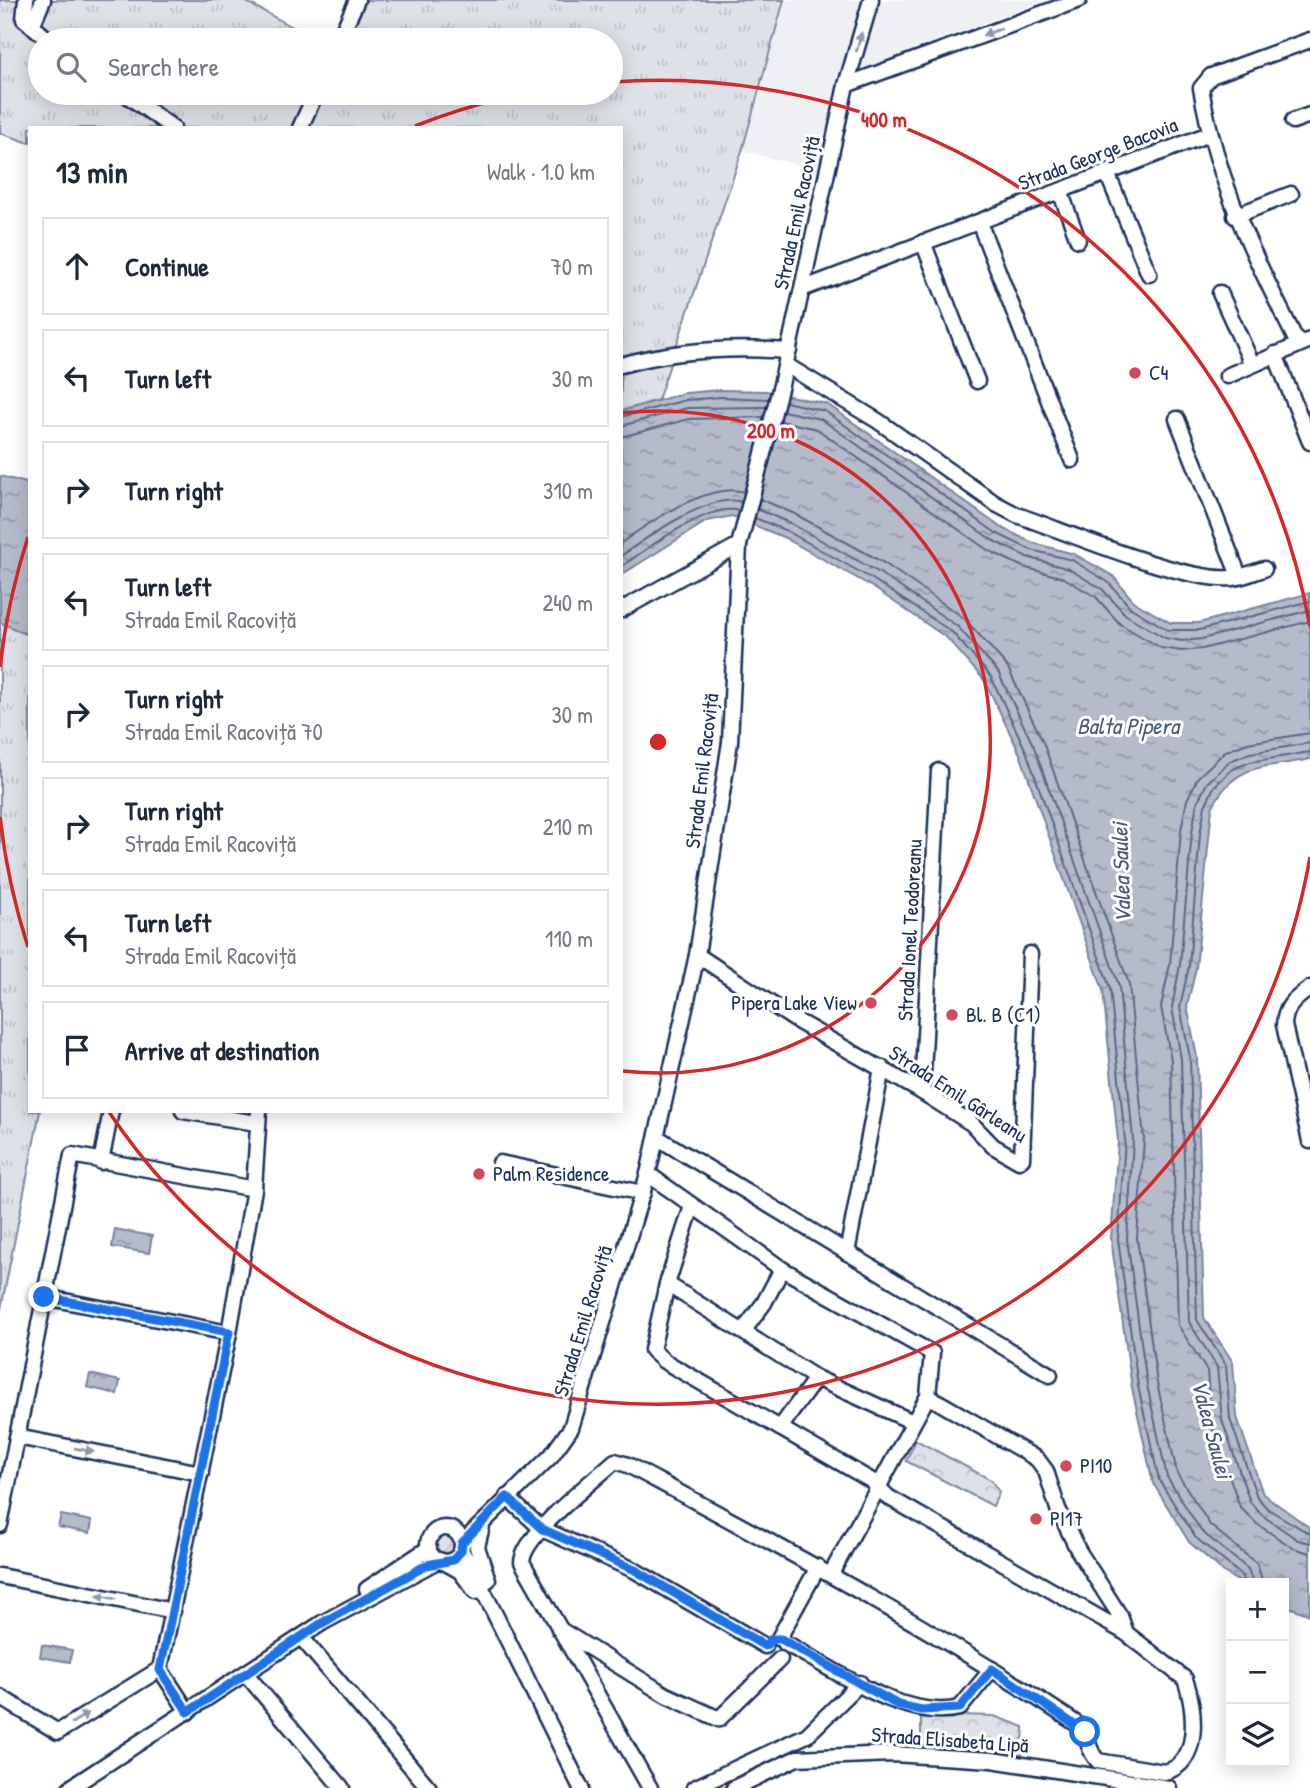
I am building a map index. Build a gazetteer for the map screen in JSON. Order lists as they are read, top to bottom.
{
  "streets": {
    "street": [
      "Strada George Bacovia",
      "Strada Emil Racoviță",
      "Strada Ionel Teodoreanu",
      "Strada Emil Gârleanu",
      "Strada Elisabeta Lipă"
    ]
  },
  "crossings": [
    ["Strada George Bacovia", "Strada Emil Racoviță"],
    ["Strada Emil Racoviță", "Strada Emil Gârleanu"],
    ["Strada Ionel Teodoreanu", "Strada Emil Gârleanu"]
  ],
  "water": ["Balta Pipera", "Valea Saulei"],
  "places": [
    "C4",
    "Pipera Lake View",
    "Bl. B (C1)",
    "Palm Residence",
    "PI10",
    "PI17"
  ],
  "page": {
    "search": "Search here",
    "heading": ["13 min", "Walk · 1.0 km"],
    "list": [
      ["Continue", "70 m"],
      ["Turn left", "30 m"],
      ["Turn right", "310 m"],
      ["Turn left", "Strada Emil Racoviță", "240 m"],
      ["Turn right", "Strada Emil Racoviță 70", "30 m"],
      ["Turn right", "Strada Emil Racoviță", "210 m"],
      ["Turn left", "Strada Emil Racoviță", "110 m"],
      "Arrive at destination"
    ],
    "map_buttons": ["+", "−"]
  },
  "rings": ["400 m", "200 m"]
}
